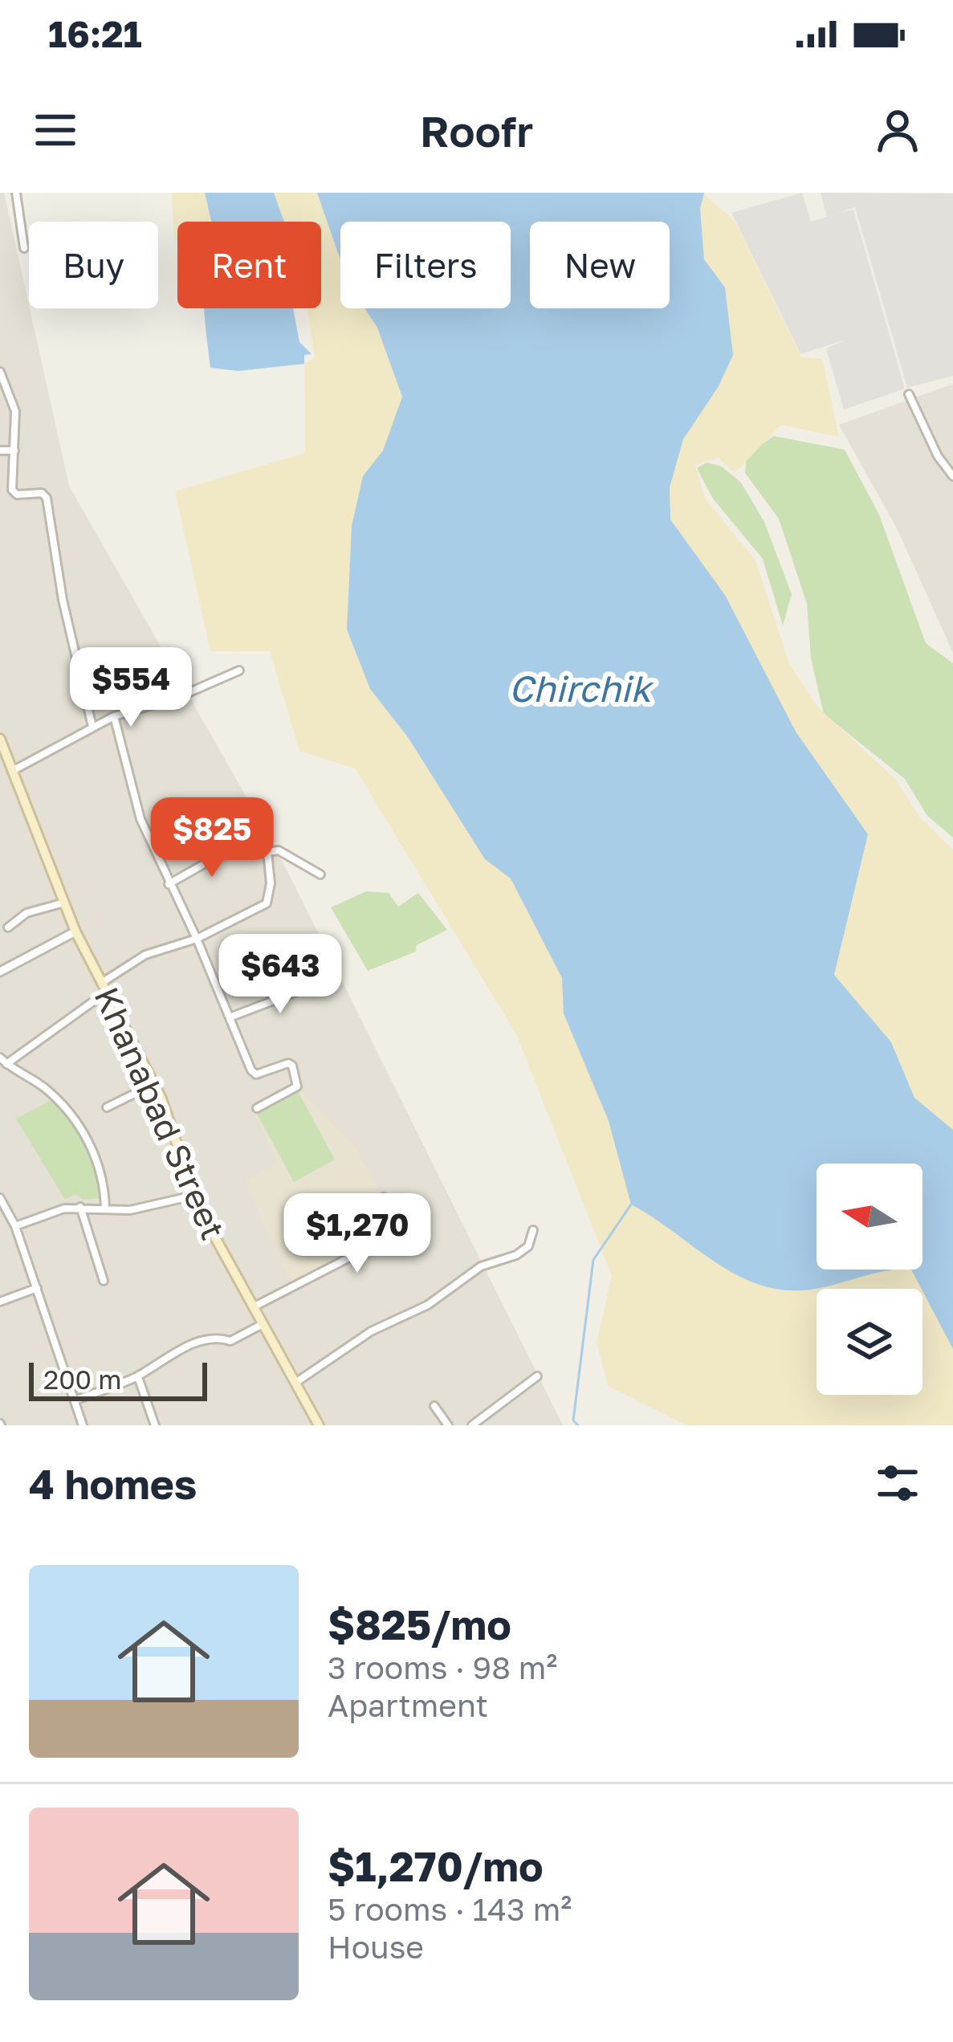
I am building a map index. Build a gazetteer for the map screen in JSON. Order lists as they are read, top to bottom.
{
  "streets": {
    "main road": ["Khanabad Street"]
  },
  "water": ["Chirchik"],
  "scale_bar": "200 m",
  "north": "left",
  "page": {
    "status": "16:21",
    "header": "Roofr",
    "chip": [
      "Buy",
      "Rent",
      "Filters",
      "New"
    ],
    "price": [
      "$554",
      "$825",
      "$643",
      "$1,270"
    ],
    "scale": "200 m",
    "heading": "4 homes",
    "list": [
      {
        "name": "$825/mo",
        "note": "3 rooms · 98 m² · Apartment"
      },
      {
        "name": "$1,270/mo",
        "note": "5 rooms · 143 m² · House"
      }
    ]
  }
}
